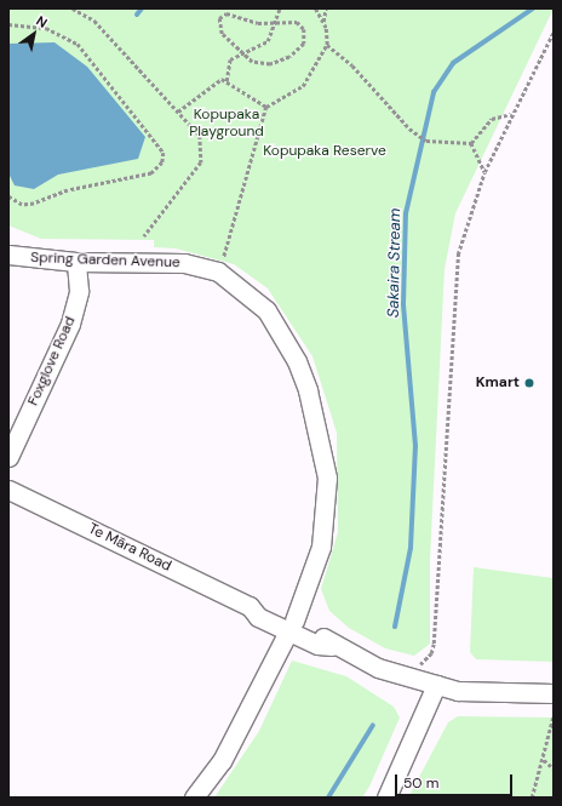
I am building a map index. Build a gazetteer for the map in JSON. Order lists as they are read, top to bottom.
{
  "streets": {
    "street": ["Spring Garden Avenue", "Foxglove Road", "Te Māra Road"]
  },
  "crossings": [
    ["Spring Garden Avenue", "Foxglove Road"],
    ["Spring Garden Avenue", "Te Māra Road"]
  ],
  "water": ["Sakaira Stream"],
  "parks": ["Kopupaka Playground", "Kopupaka Reserve"],
  "places": ["Kmart"],
  "scale_bar": "50 m",
  "north": "top right"
}
